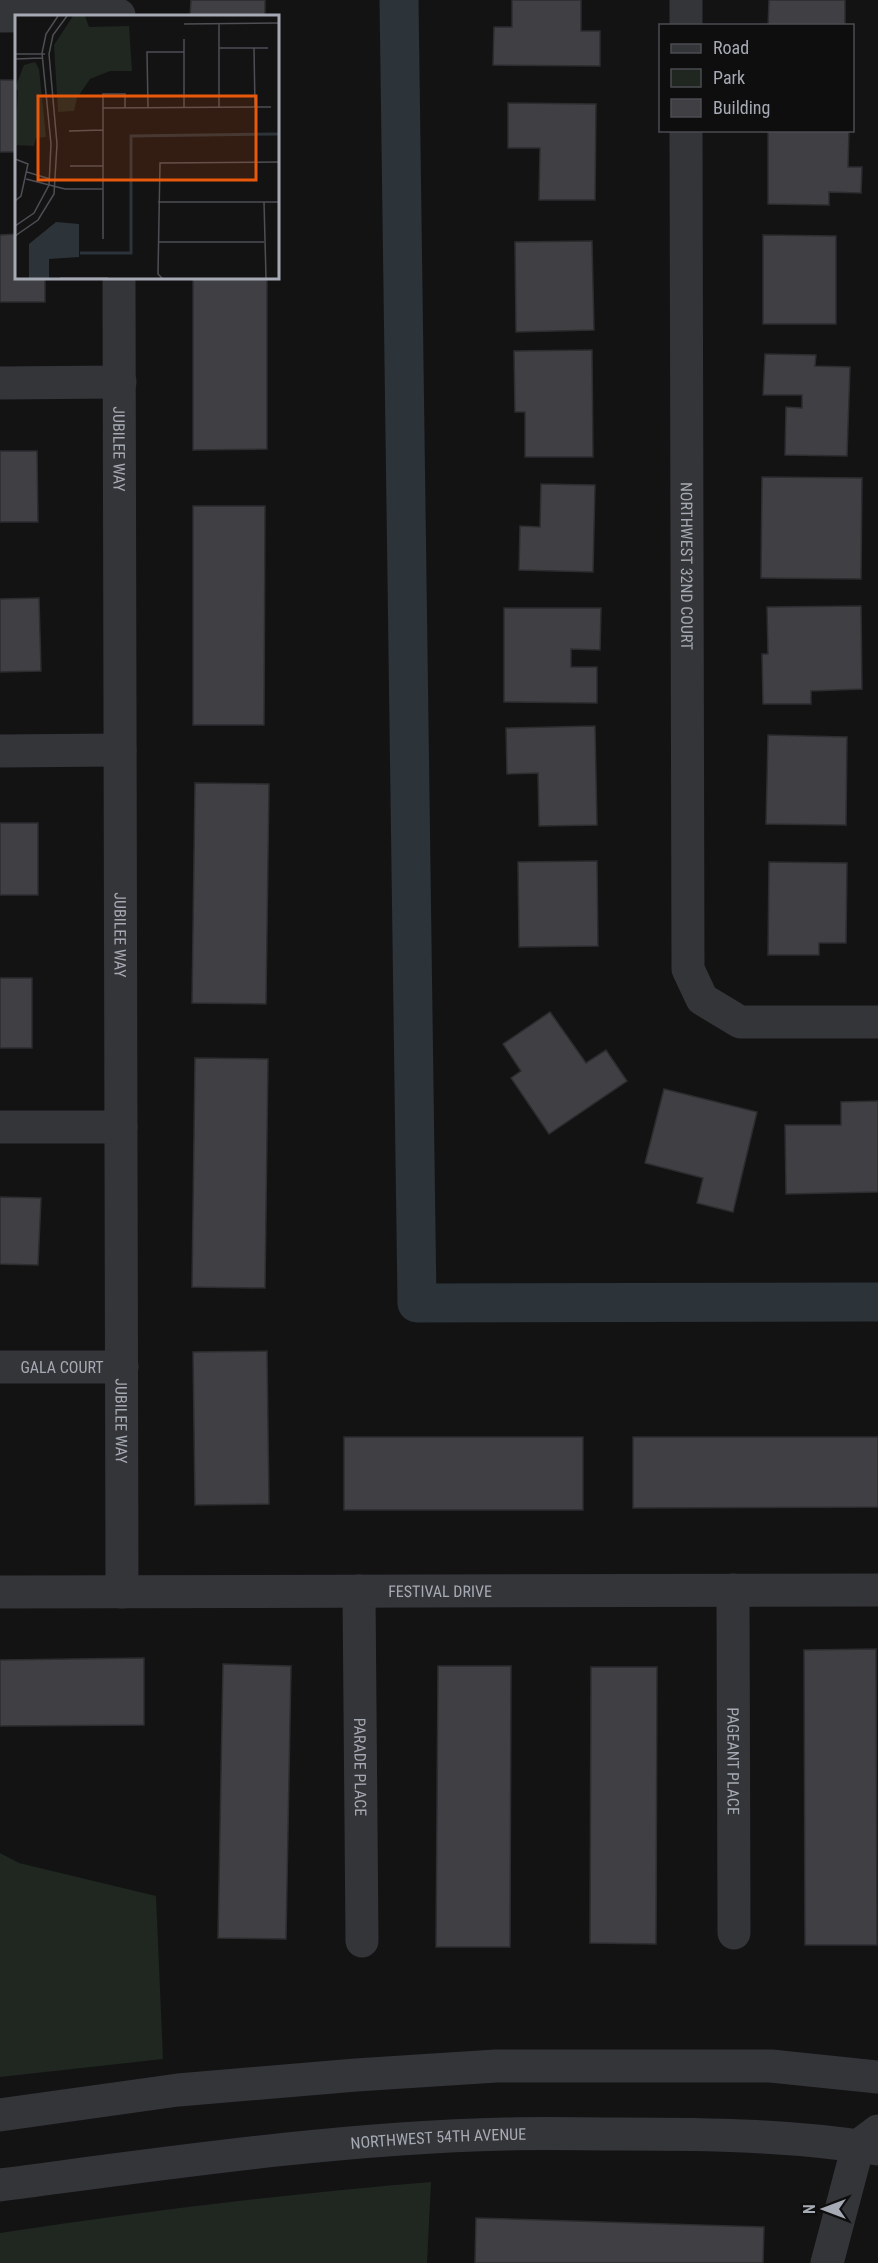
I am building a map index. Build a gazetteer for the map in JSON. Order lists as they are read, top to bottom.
{
  "streets": {
    "street": [
      "JUBILEE WAY",
      "NORTHWEST 32ND COURT",
      "GALA COURT",
      "FESTIVAL DRIVE",
      "PAGEANT PLACE",
      "PARADE PLACE",
      "NORTHWEST 54TH AVENUE"
    ]
  },
  "crossings": [
    ["JUBILEE WAY", "GALA COURT"],
    ["JUBILEE WAY", "FESTIVAL DRIVE"],
    ["FESTIVAL DRIVE", "PAGEANT PLACE"],
    ["FESTIVAL DRIVE", "PARADE PLACE"]
  ],
  "legend": ["Road", "Park", "Building"],
  "north": "left"
}
